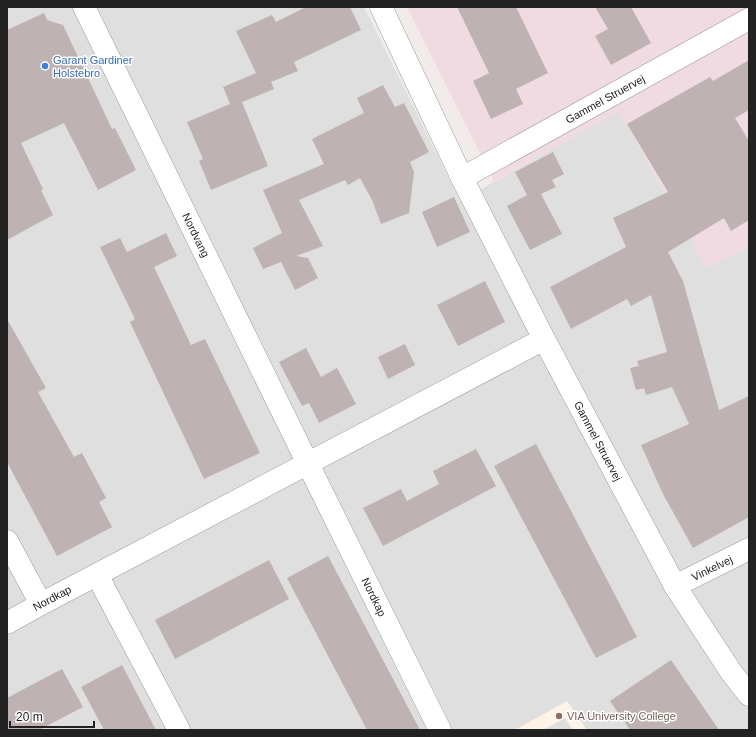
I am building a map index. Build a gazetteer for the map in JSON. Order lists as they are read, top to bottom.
{
  "streets": {
    "street": [
      "Gammel Struervej",
      "Nordvang",
      "Vinkelvej",
      "Nordkap"
    ]
  },
  "crossings": [
    ["Gammel Struervej", "Vinkelvej"],
    ["Gammel Struervej", "Nordkap"],
    ["Nordvang", "Nordkap"]
  ],
  "places": ["Garant Gardiner Holstebro", "VIA University College"],
  "scale_bar": "20 m"
}
